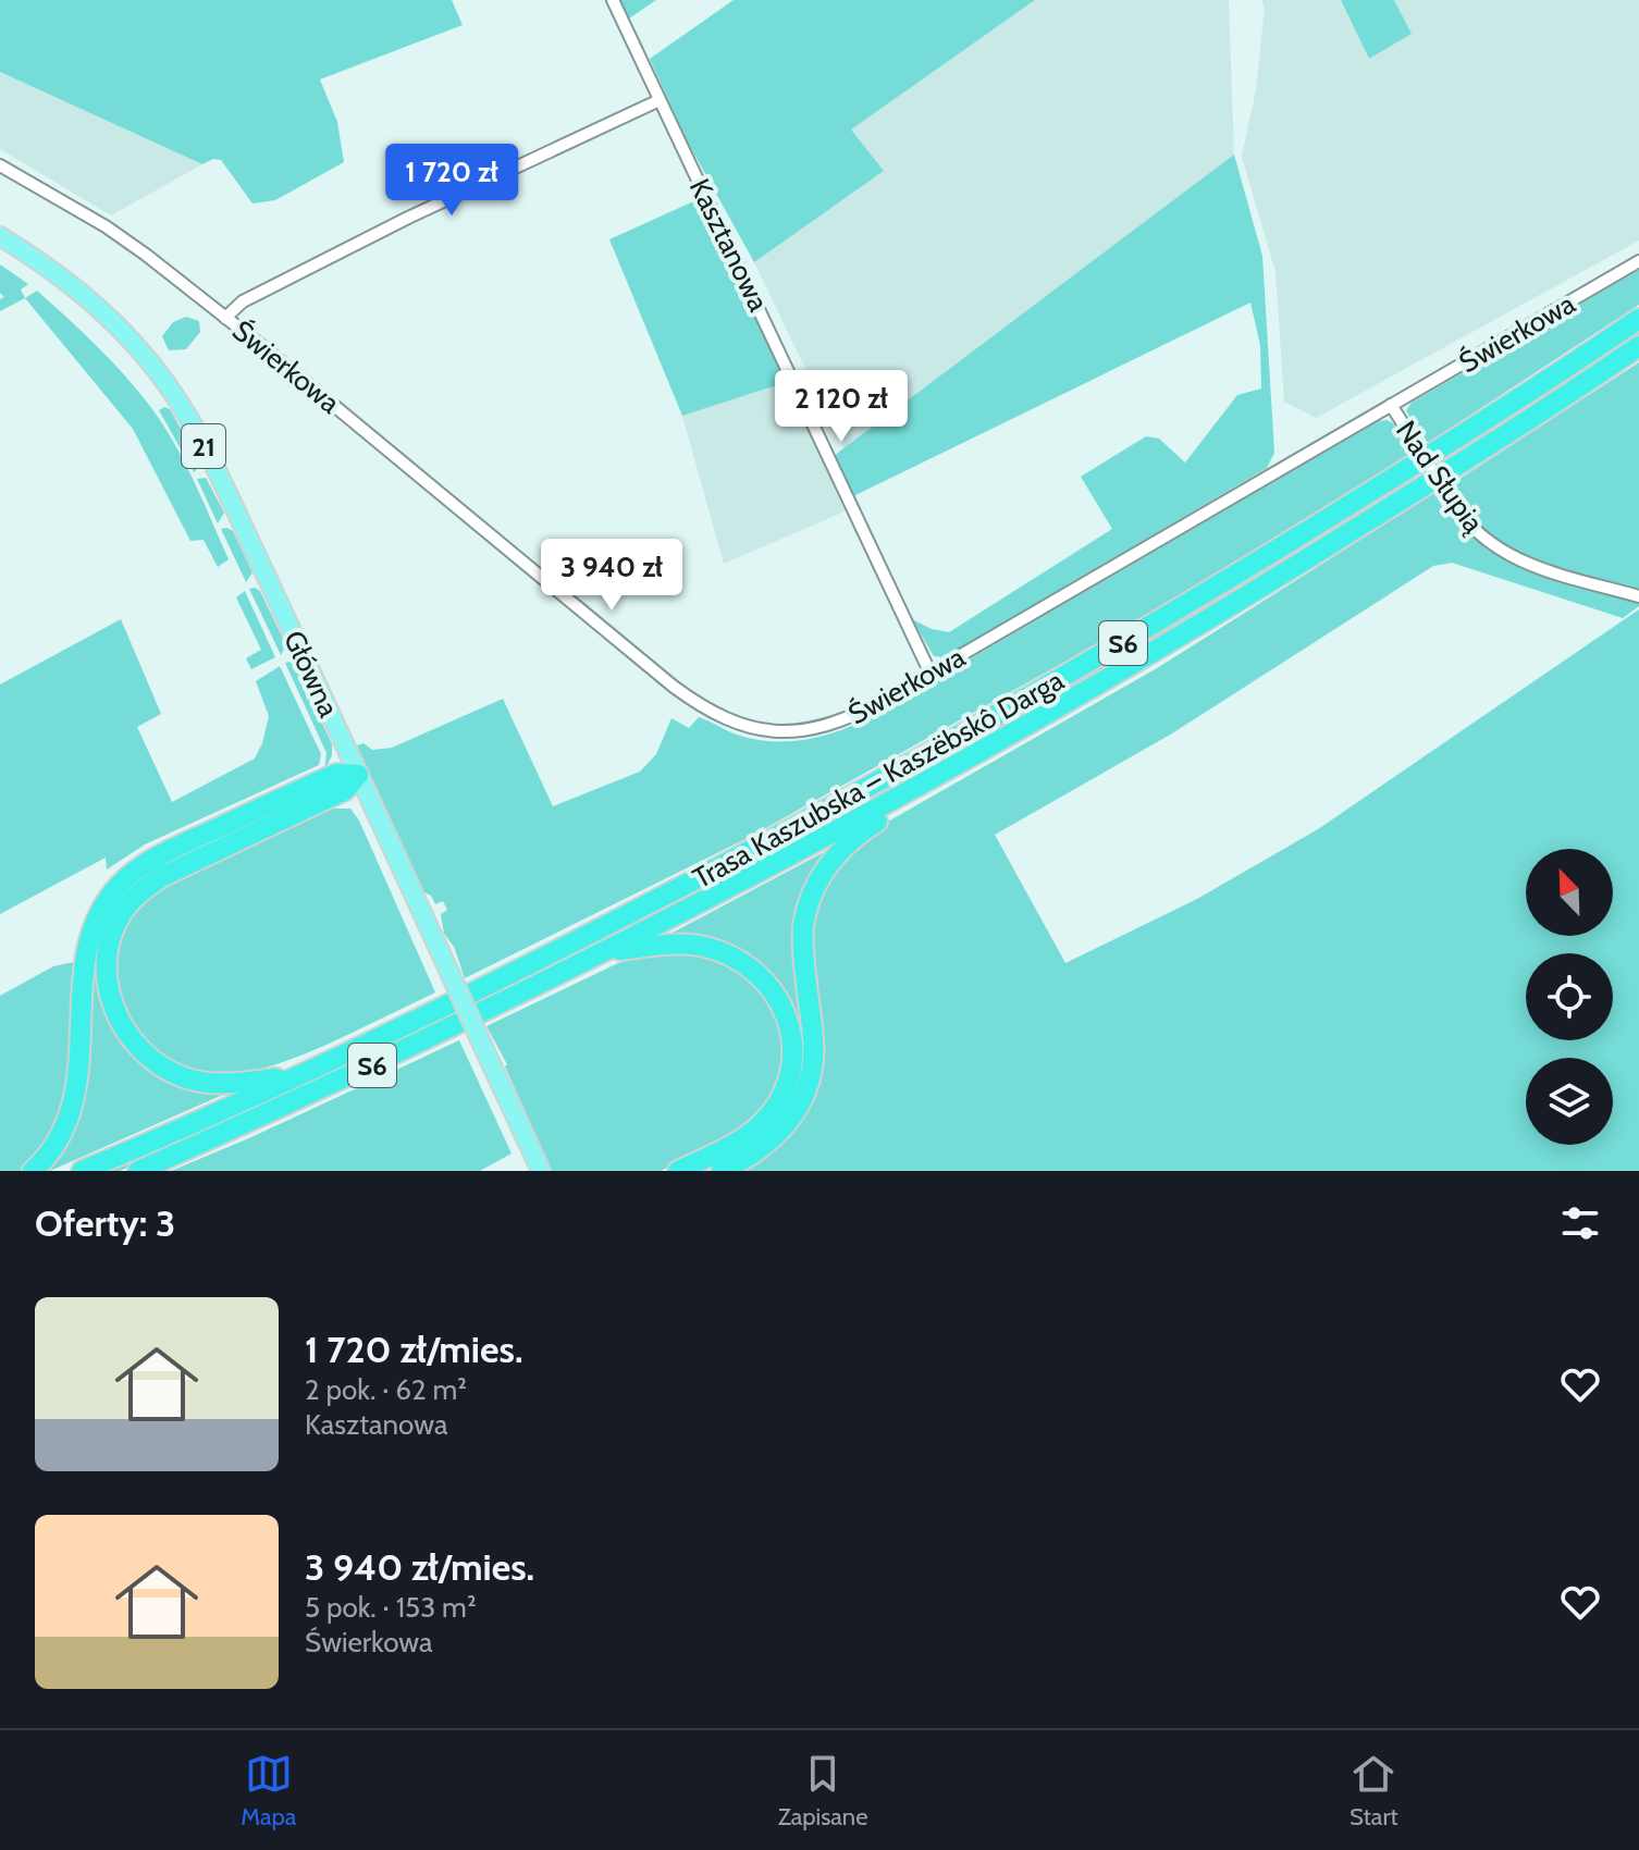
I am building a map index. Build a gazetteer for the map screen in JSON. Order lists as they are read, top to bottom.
{
  "streets": {
    "highway": ["S6", "Trasa Kaszubska – Kaszëbskô Darga"],
    "main road": ["21", "Główna"],
    "street": ["Kasztanowa", "Świerkowa", "Nad Słupią"]
  },
  "crossings": [
    ["Kasztanowa", "Świerkowa"],
    ["Świerkowa", "Nad Słupią"]
  ],
  "north": "top left",
  "page": {
    "price": ["1 720 zł", "2 120 zł", "3 940 zł"],
    "heading": "Oferty: 3",
    "list": [
      {
        "name": "1 720 zł/mies.",
        "note": "2 pok. · 62 m² · Kasztanowa"
      },
      {
        "name": "3 940 zł/mies.",
        "note": "5 pok. · 153 m² · Świerkowa"
      }
    ],
    "tabs": ["Mapa", "Zapisane", "Start"]
  }
}
